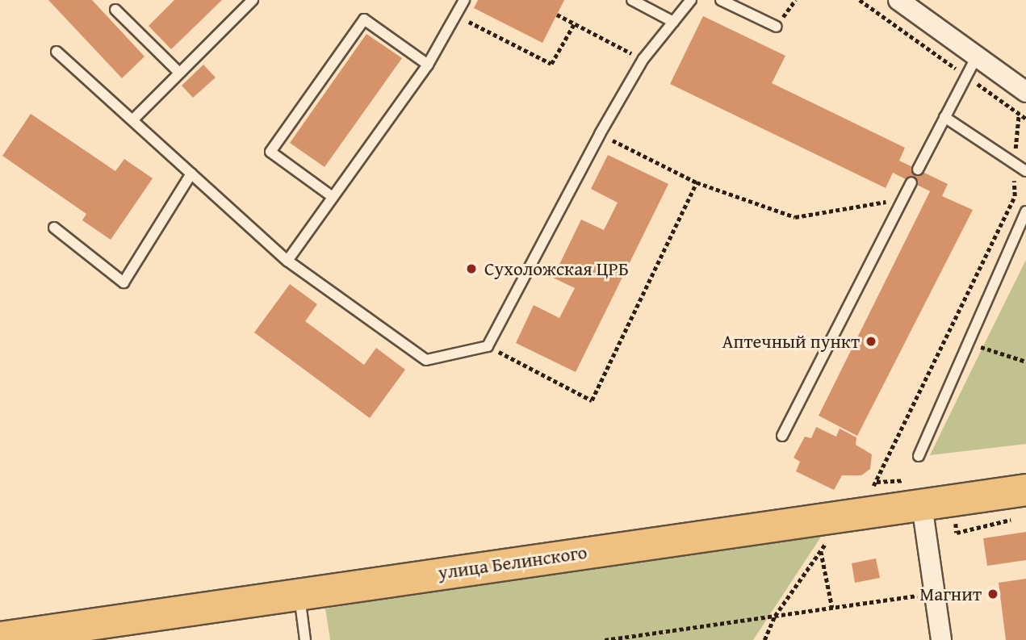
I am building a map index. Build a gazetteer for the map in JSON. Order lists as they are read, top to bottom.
{
  "streets": {
    "main road": ["улица Белинского"]
  },
  "places": ["Сухоложская ЦРБ", "Аптечный пункт", "Магнит"]
}
